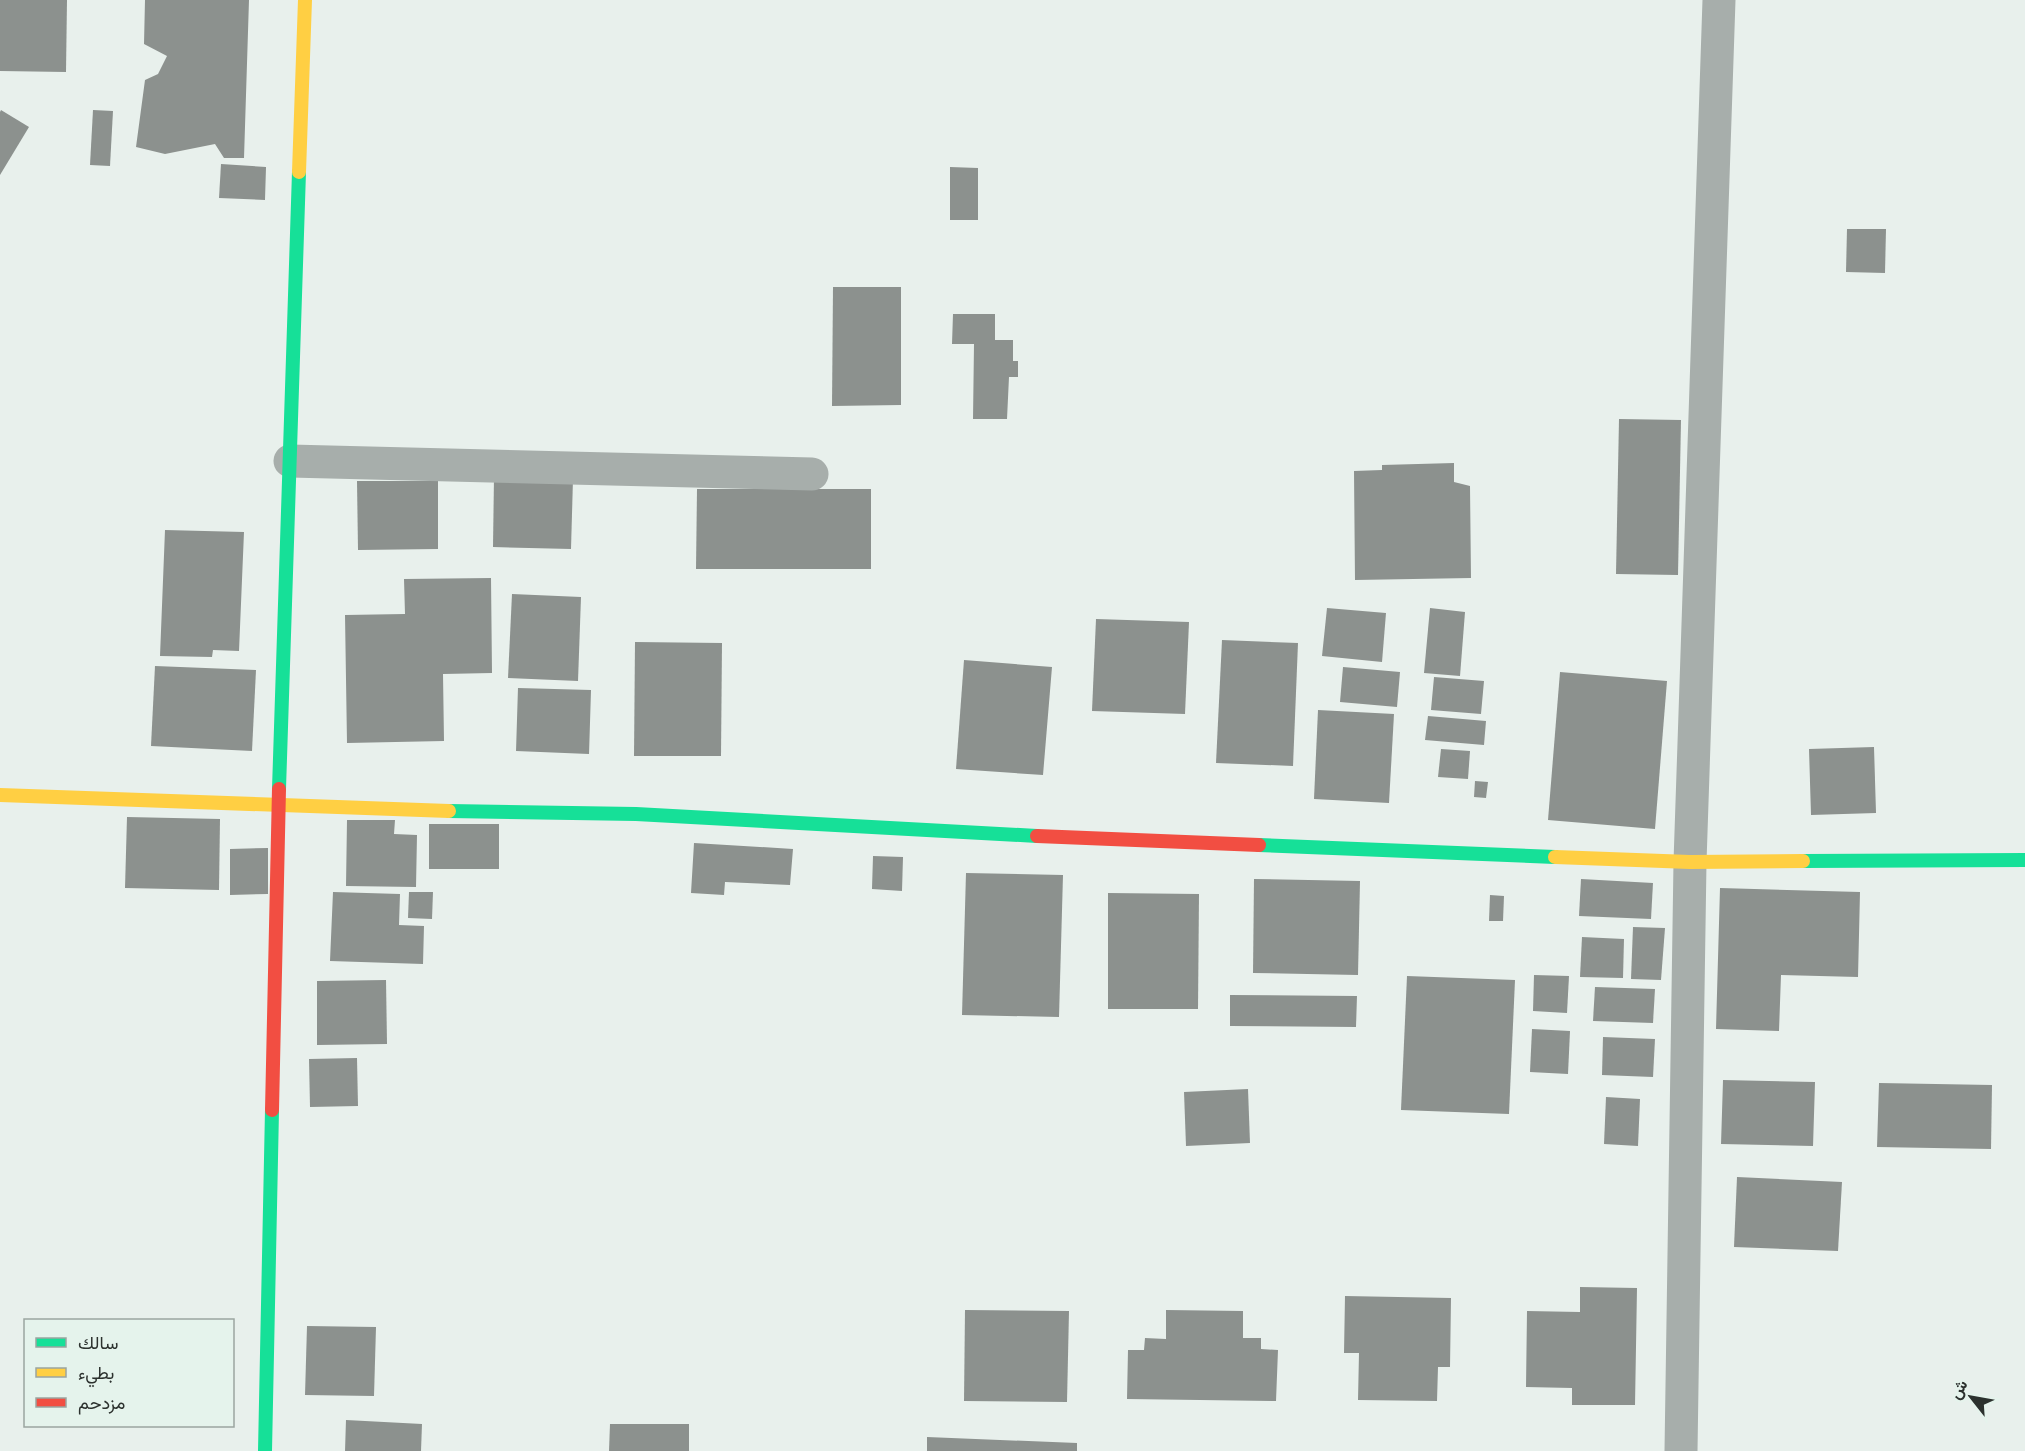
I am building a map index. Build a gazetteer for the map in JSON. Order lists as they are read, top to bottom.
{
  "legend": ["سالك", "بطيء", "مزدحم"],
  "north": "top left"
}
